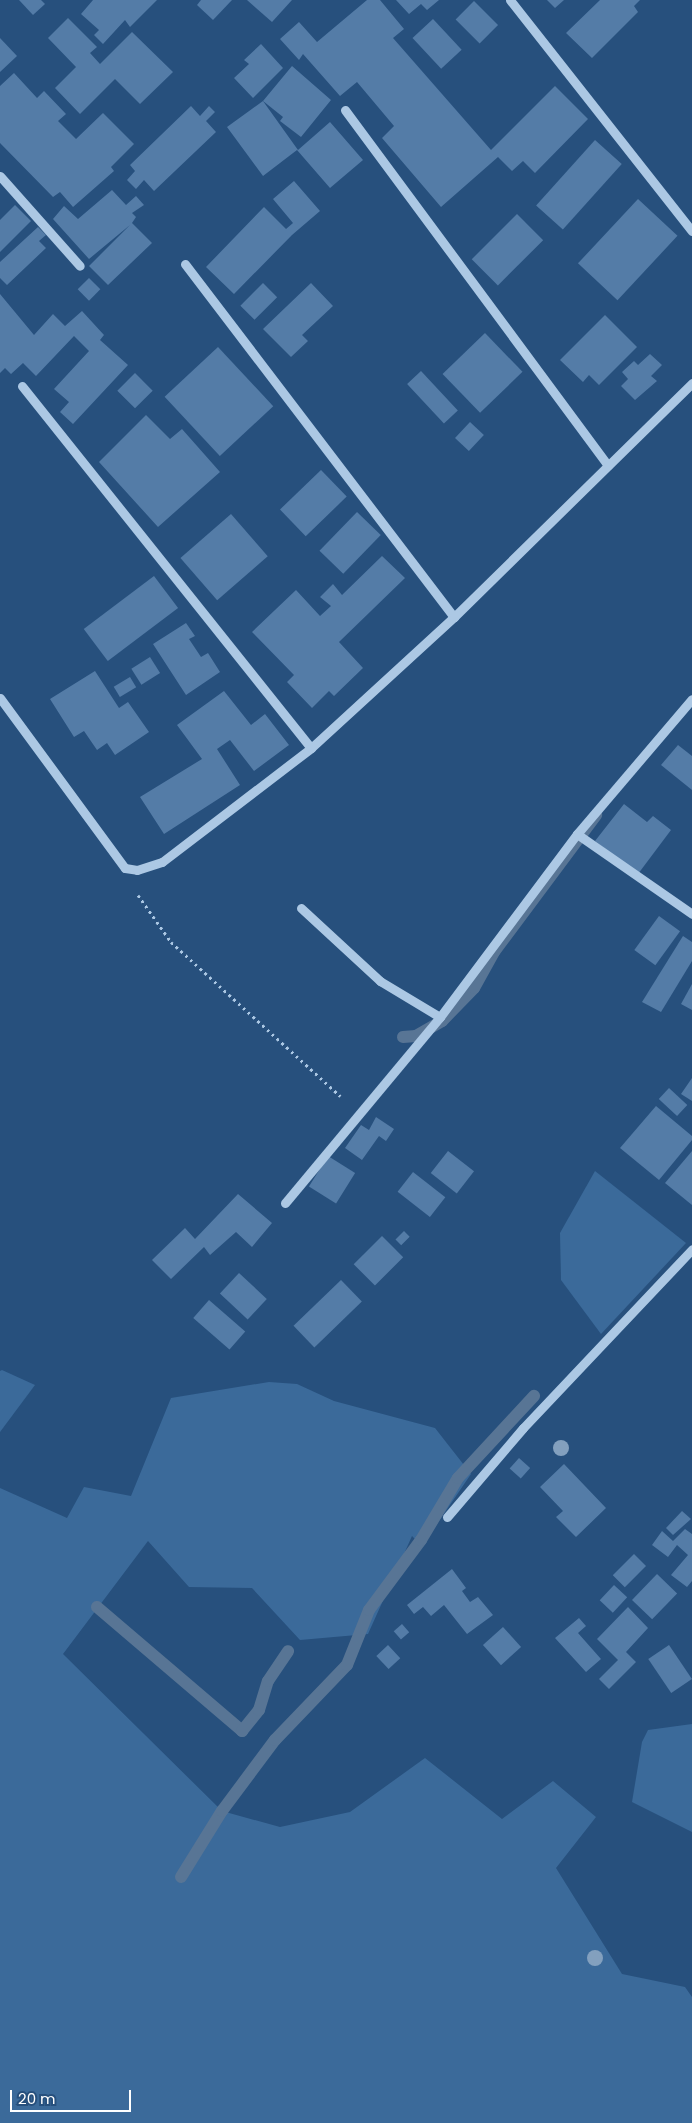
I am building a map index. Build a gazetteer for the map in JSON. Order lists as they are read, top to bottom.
{
  "scale_bar": "20 m"
}
